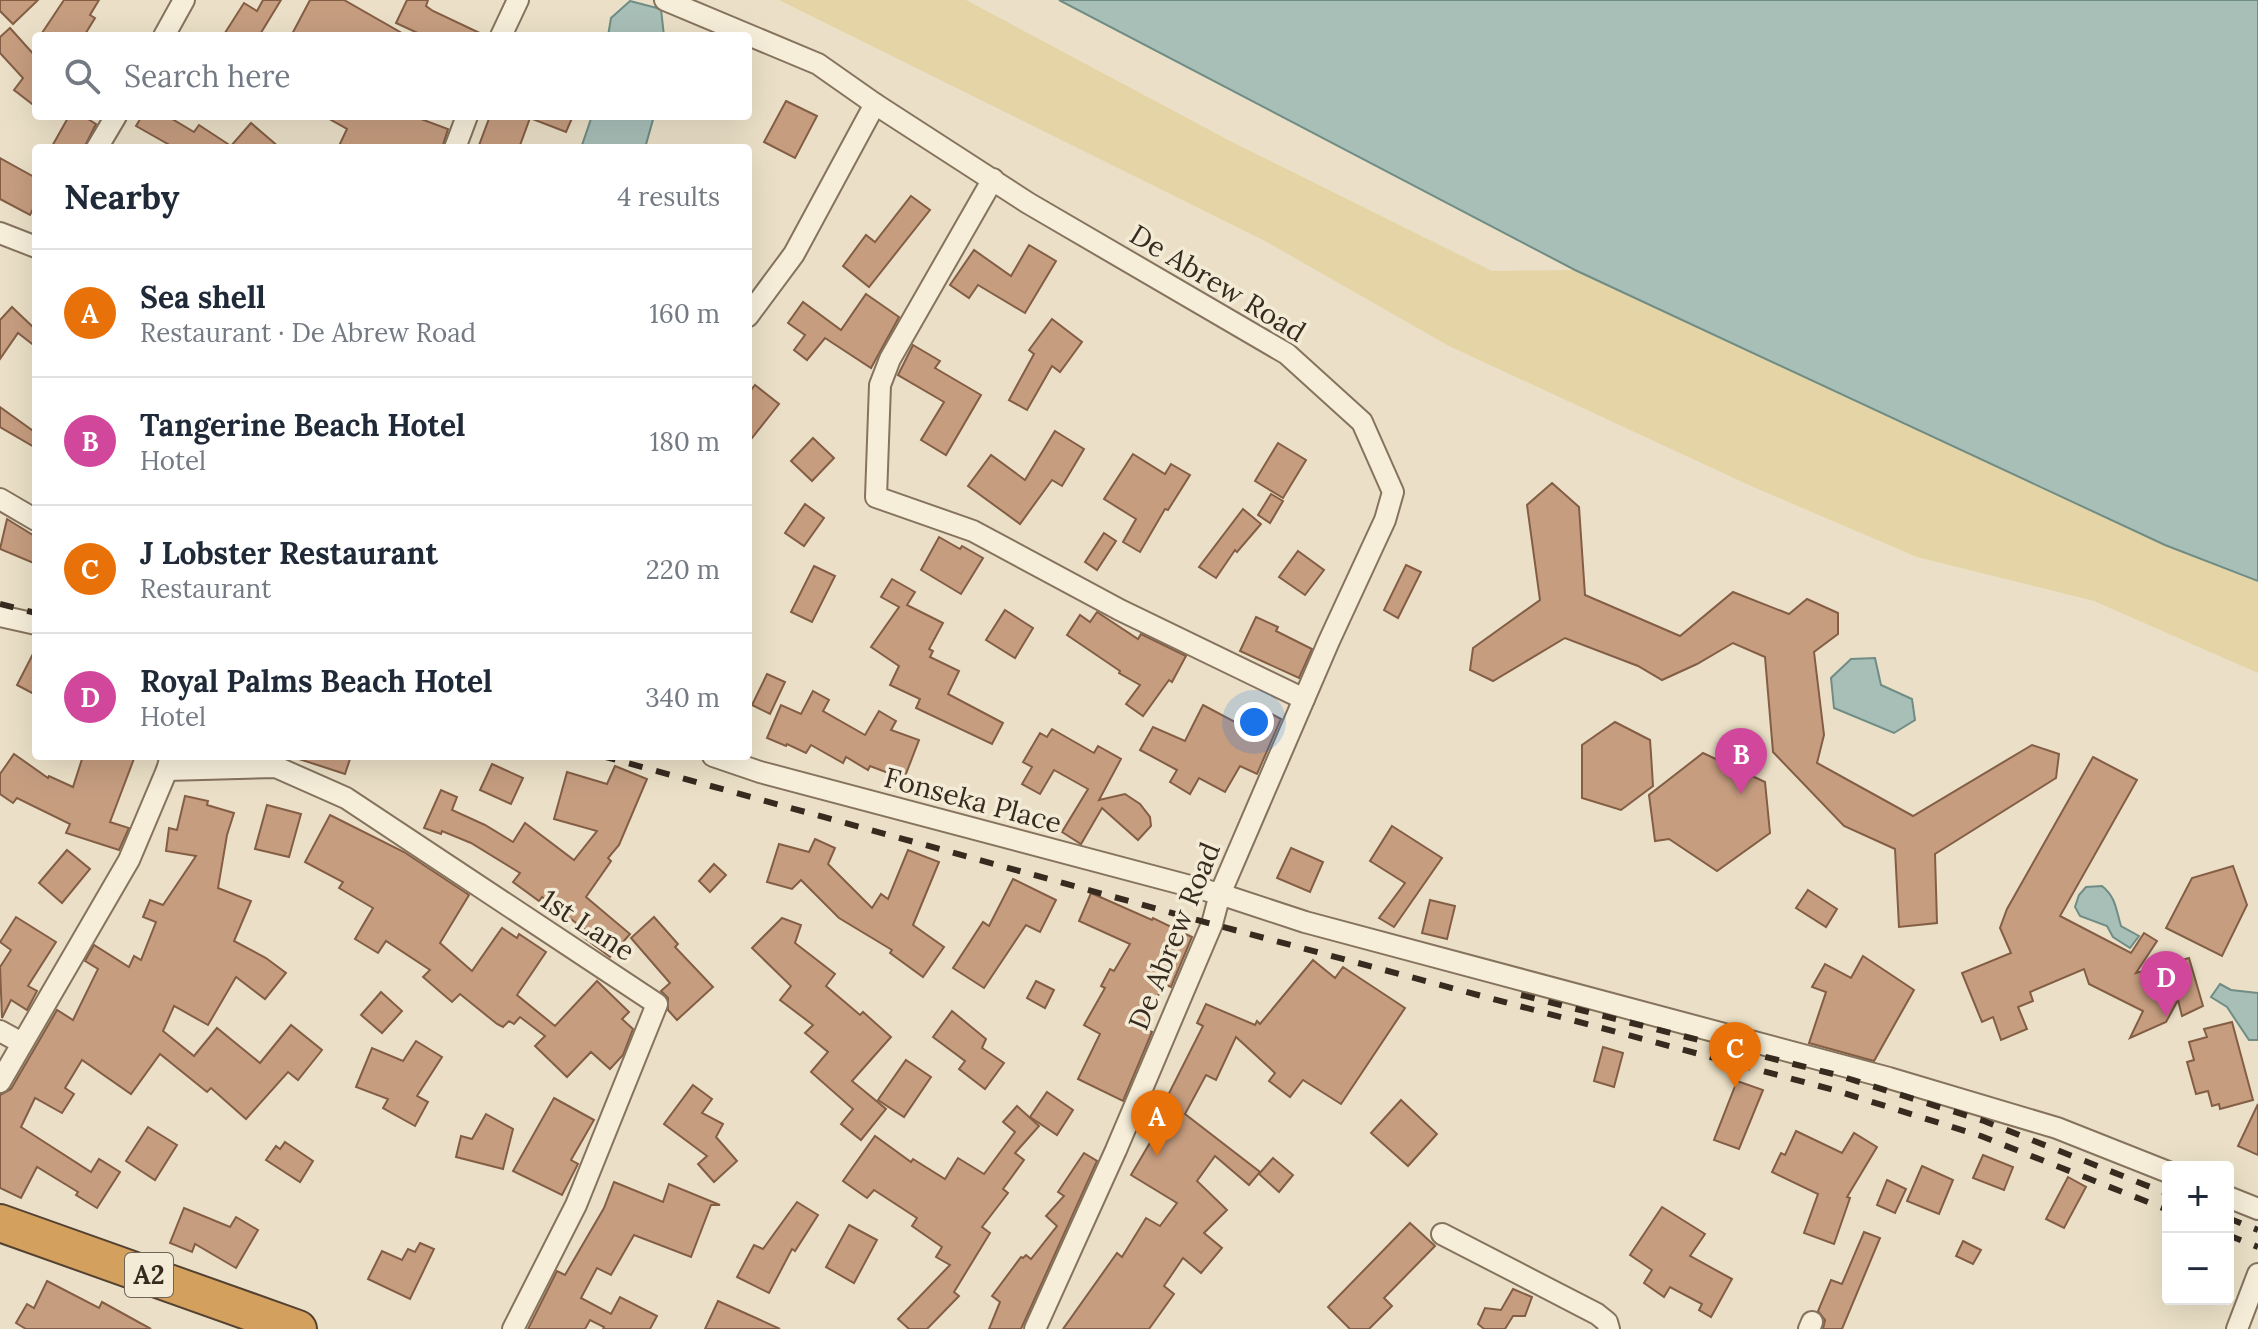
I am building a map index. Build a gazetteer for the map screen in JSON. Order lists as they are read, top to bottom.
{
  "streets": {
    "highway": ["A2"],
    "street": ["De Abrew Road", "Fonseka Place", "1st Lane"]
  },
  "crossings": [
    ["De Abrew Road", "Fonseka Place"]
  ],
  "page": {
    "search": "Search here",
    "heading": ["Nearby", "4 results"],
    "list": [
      {
        "mark": "A",
        "name": "Sea shell",
        "note": "Restaurant · De Abrew Road",
        "value": "160 m"
      },
      {
        "mark": "B",
        "name": "Tangerine Beach Hotel",
        "note": "Hotel",
        "value": "180 m"
      },
      {
        "mark": "C",
        "name": "J Lobster Restaurant",
        "note": "Restaurant",
        "value": "220 m"
      },
      {
        "mark": "D",
        "name": "Royal Palms Beach Hotel",
        "note": "Hotel",
        "value": "340 m"
      }
    ],
    "pins": [
      "B",
      "D",
      "C",
      "A"
    ],
    "map_buttons": ["+", "−"]
  }
}
